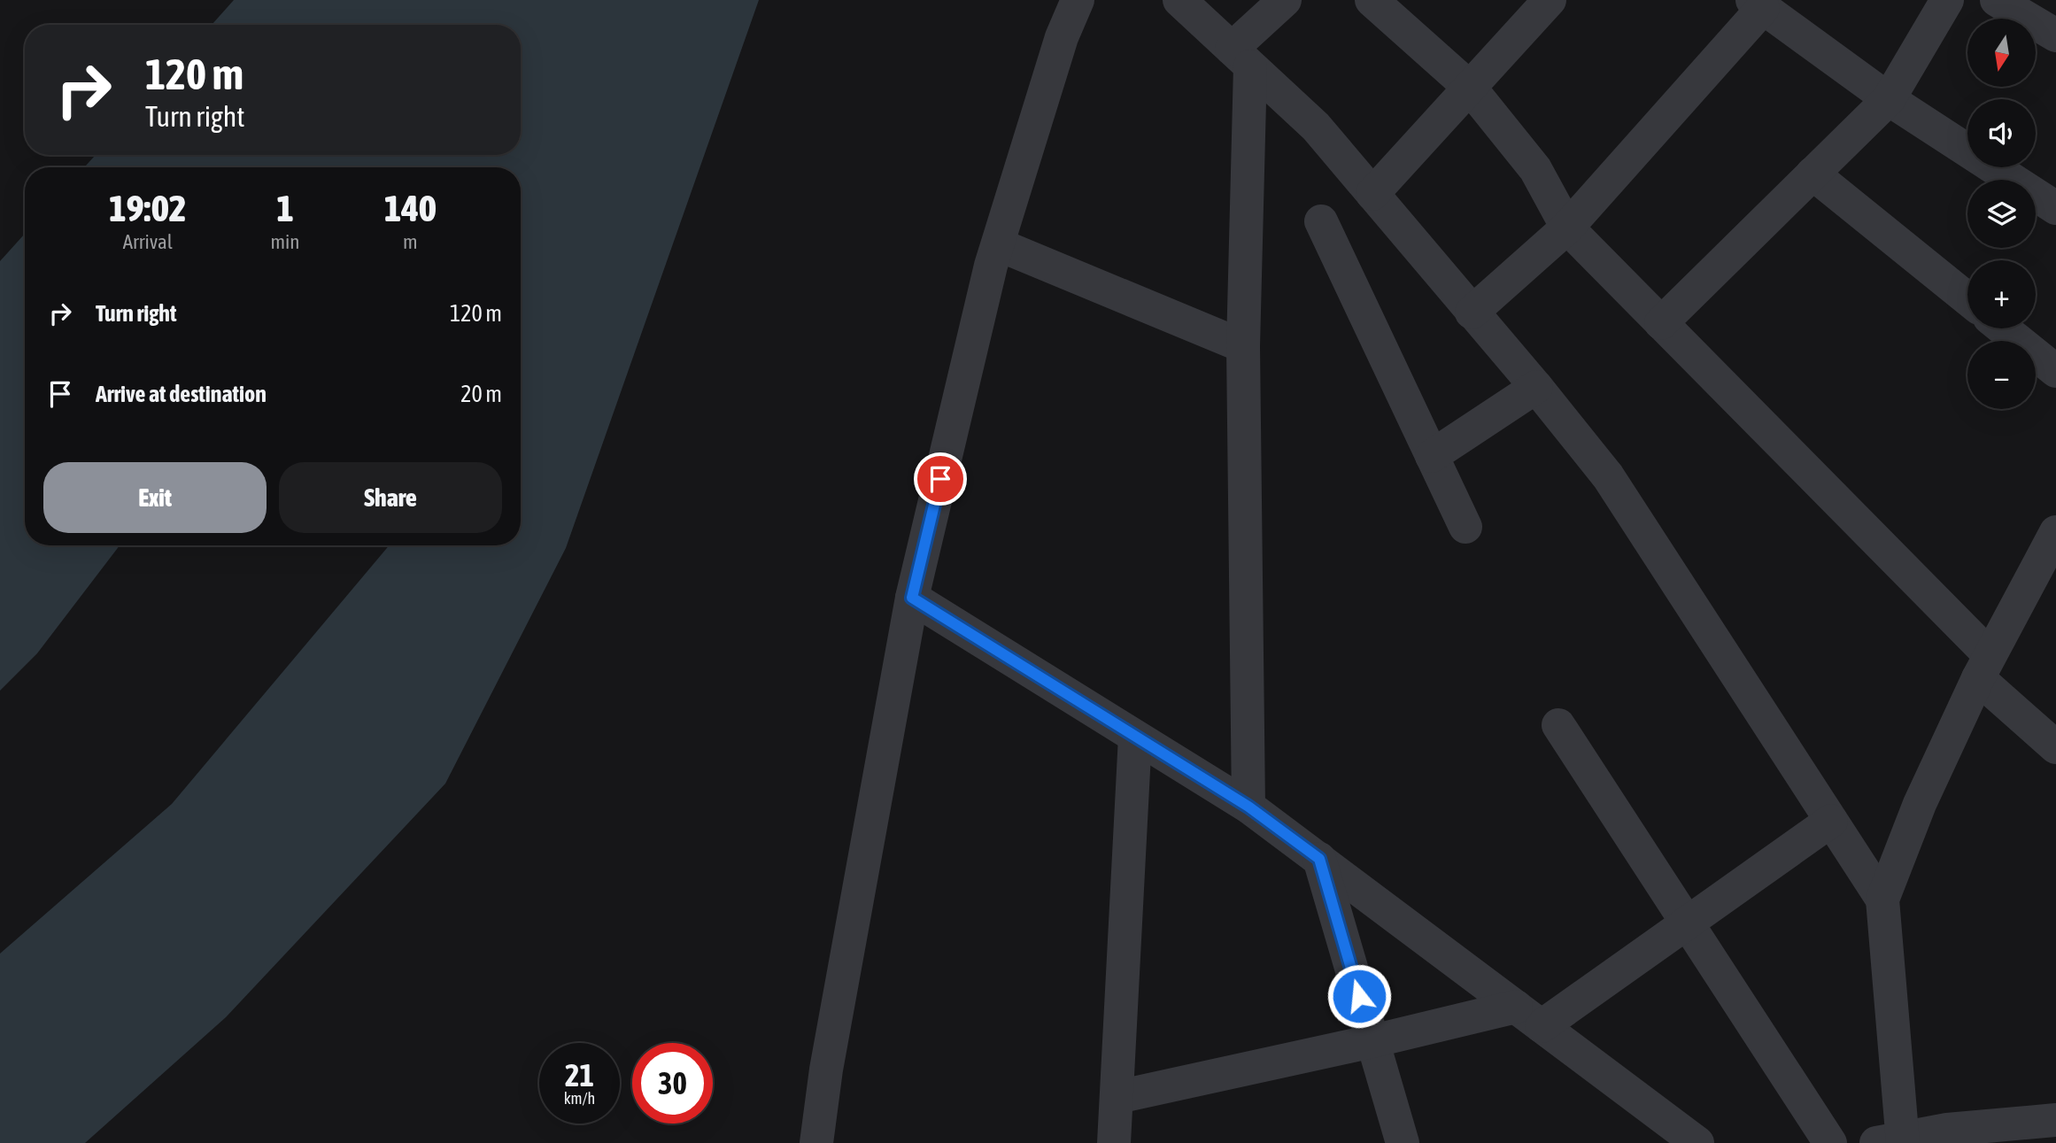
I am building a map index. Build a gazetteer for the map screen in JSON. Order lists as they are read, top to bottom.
{
  "north": "bottom",
  "page": {
    "map_buttons": ["+", "−"],
    "turn": ["120 m", "Turn right"],
    "eta": [
      "19:02",
      "Arrival",
      "1",
      "min",
      "140",
      "m"
    ],
    "list": [
      {
        "name": "Turn right",
        "value": "120 m"
      },
      {
        "name": "Arrive at destination",
        "value": "20 m"
      }
    ],
    "buttons": ["Exit", "Share"],
    "speed": "21 km/h",
    "limit": "30"
  }
}
